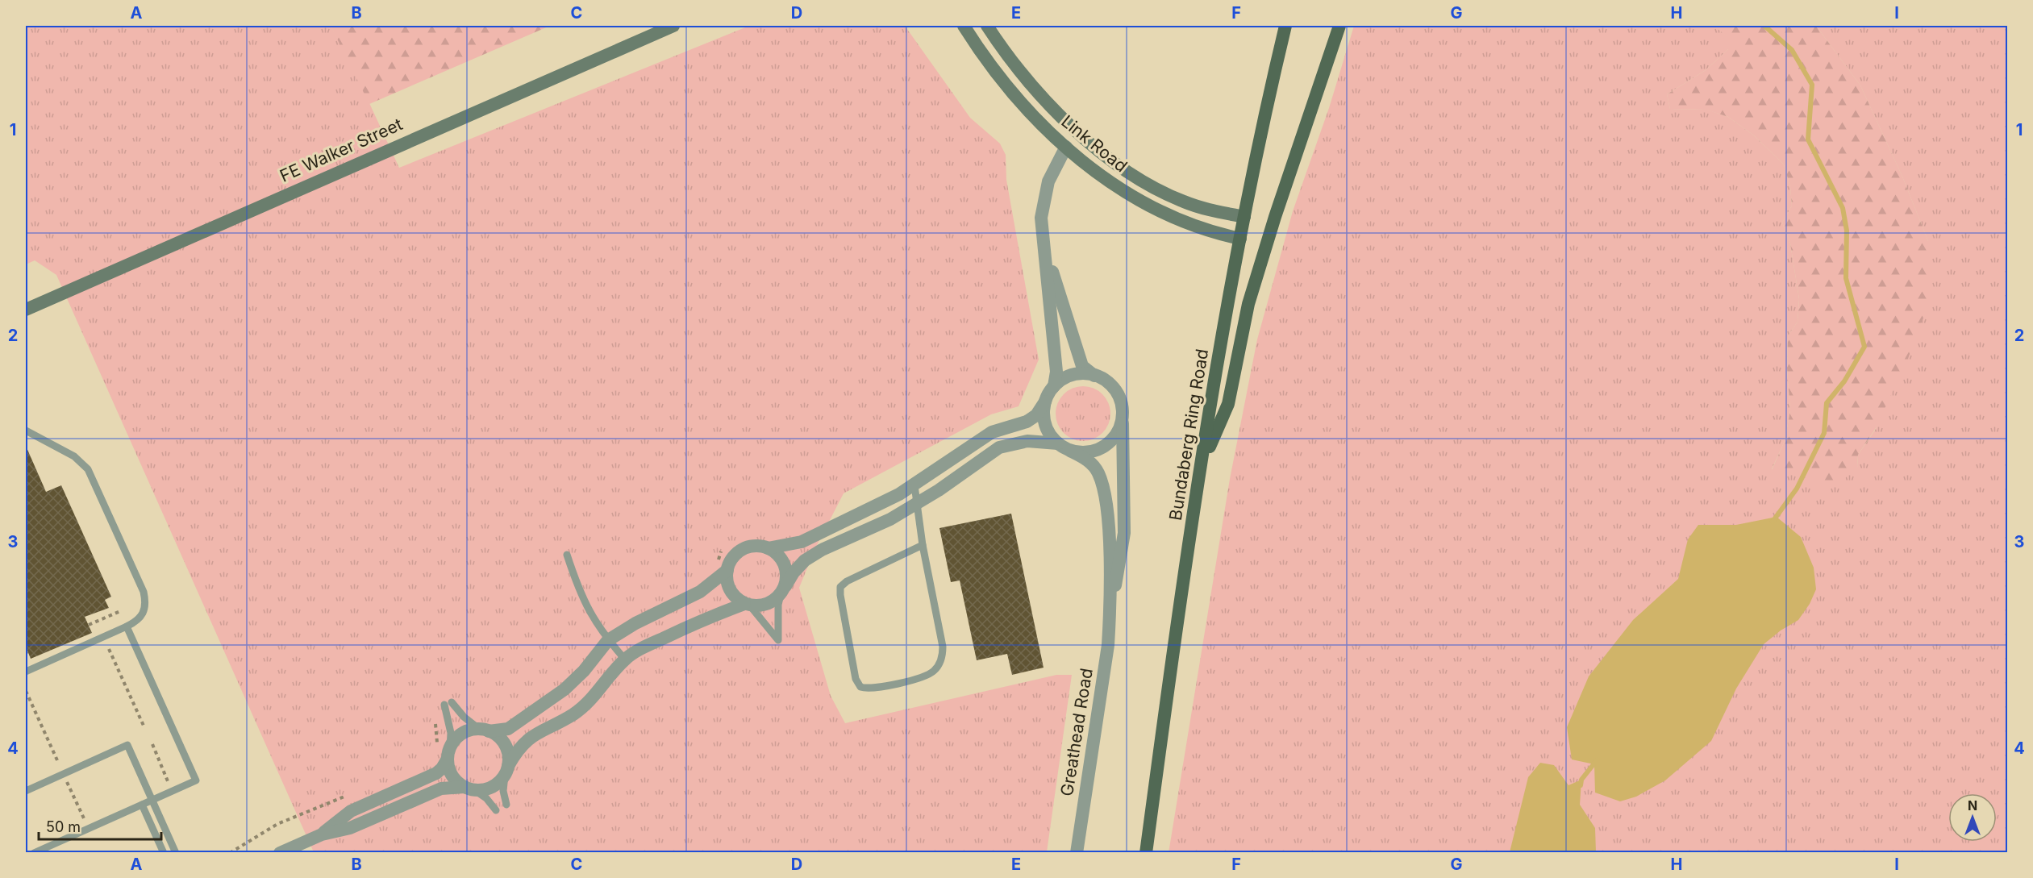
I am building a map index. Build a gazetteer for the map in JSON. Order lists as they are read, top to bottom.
{
  "streets": {
    "main road": ["Link Road", "FE Walker Street", "Bundaberg Ring Road"],
    "street": ["Greathead Road"]
  },
  "crossings": [
    ["Link Road", "Bundaberg Ring Road"]
  ],
  "scale_bar": "50 m",
  "north": "top",
  "grid": {
    "columns": [
      "A",
      "B",
      "C",
      "D",
      "E",
      "F",
      "G",
      "H",
      "I"
    ],
    "rows": [
      "1",
      "2",
      "3",
      "4"
    ]
  }
}
